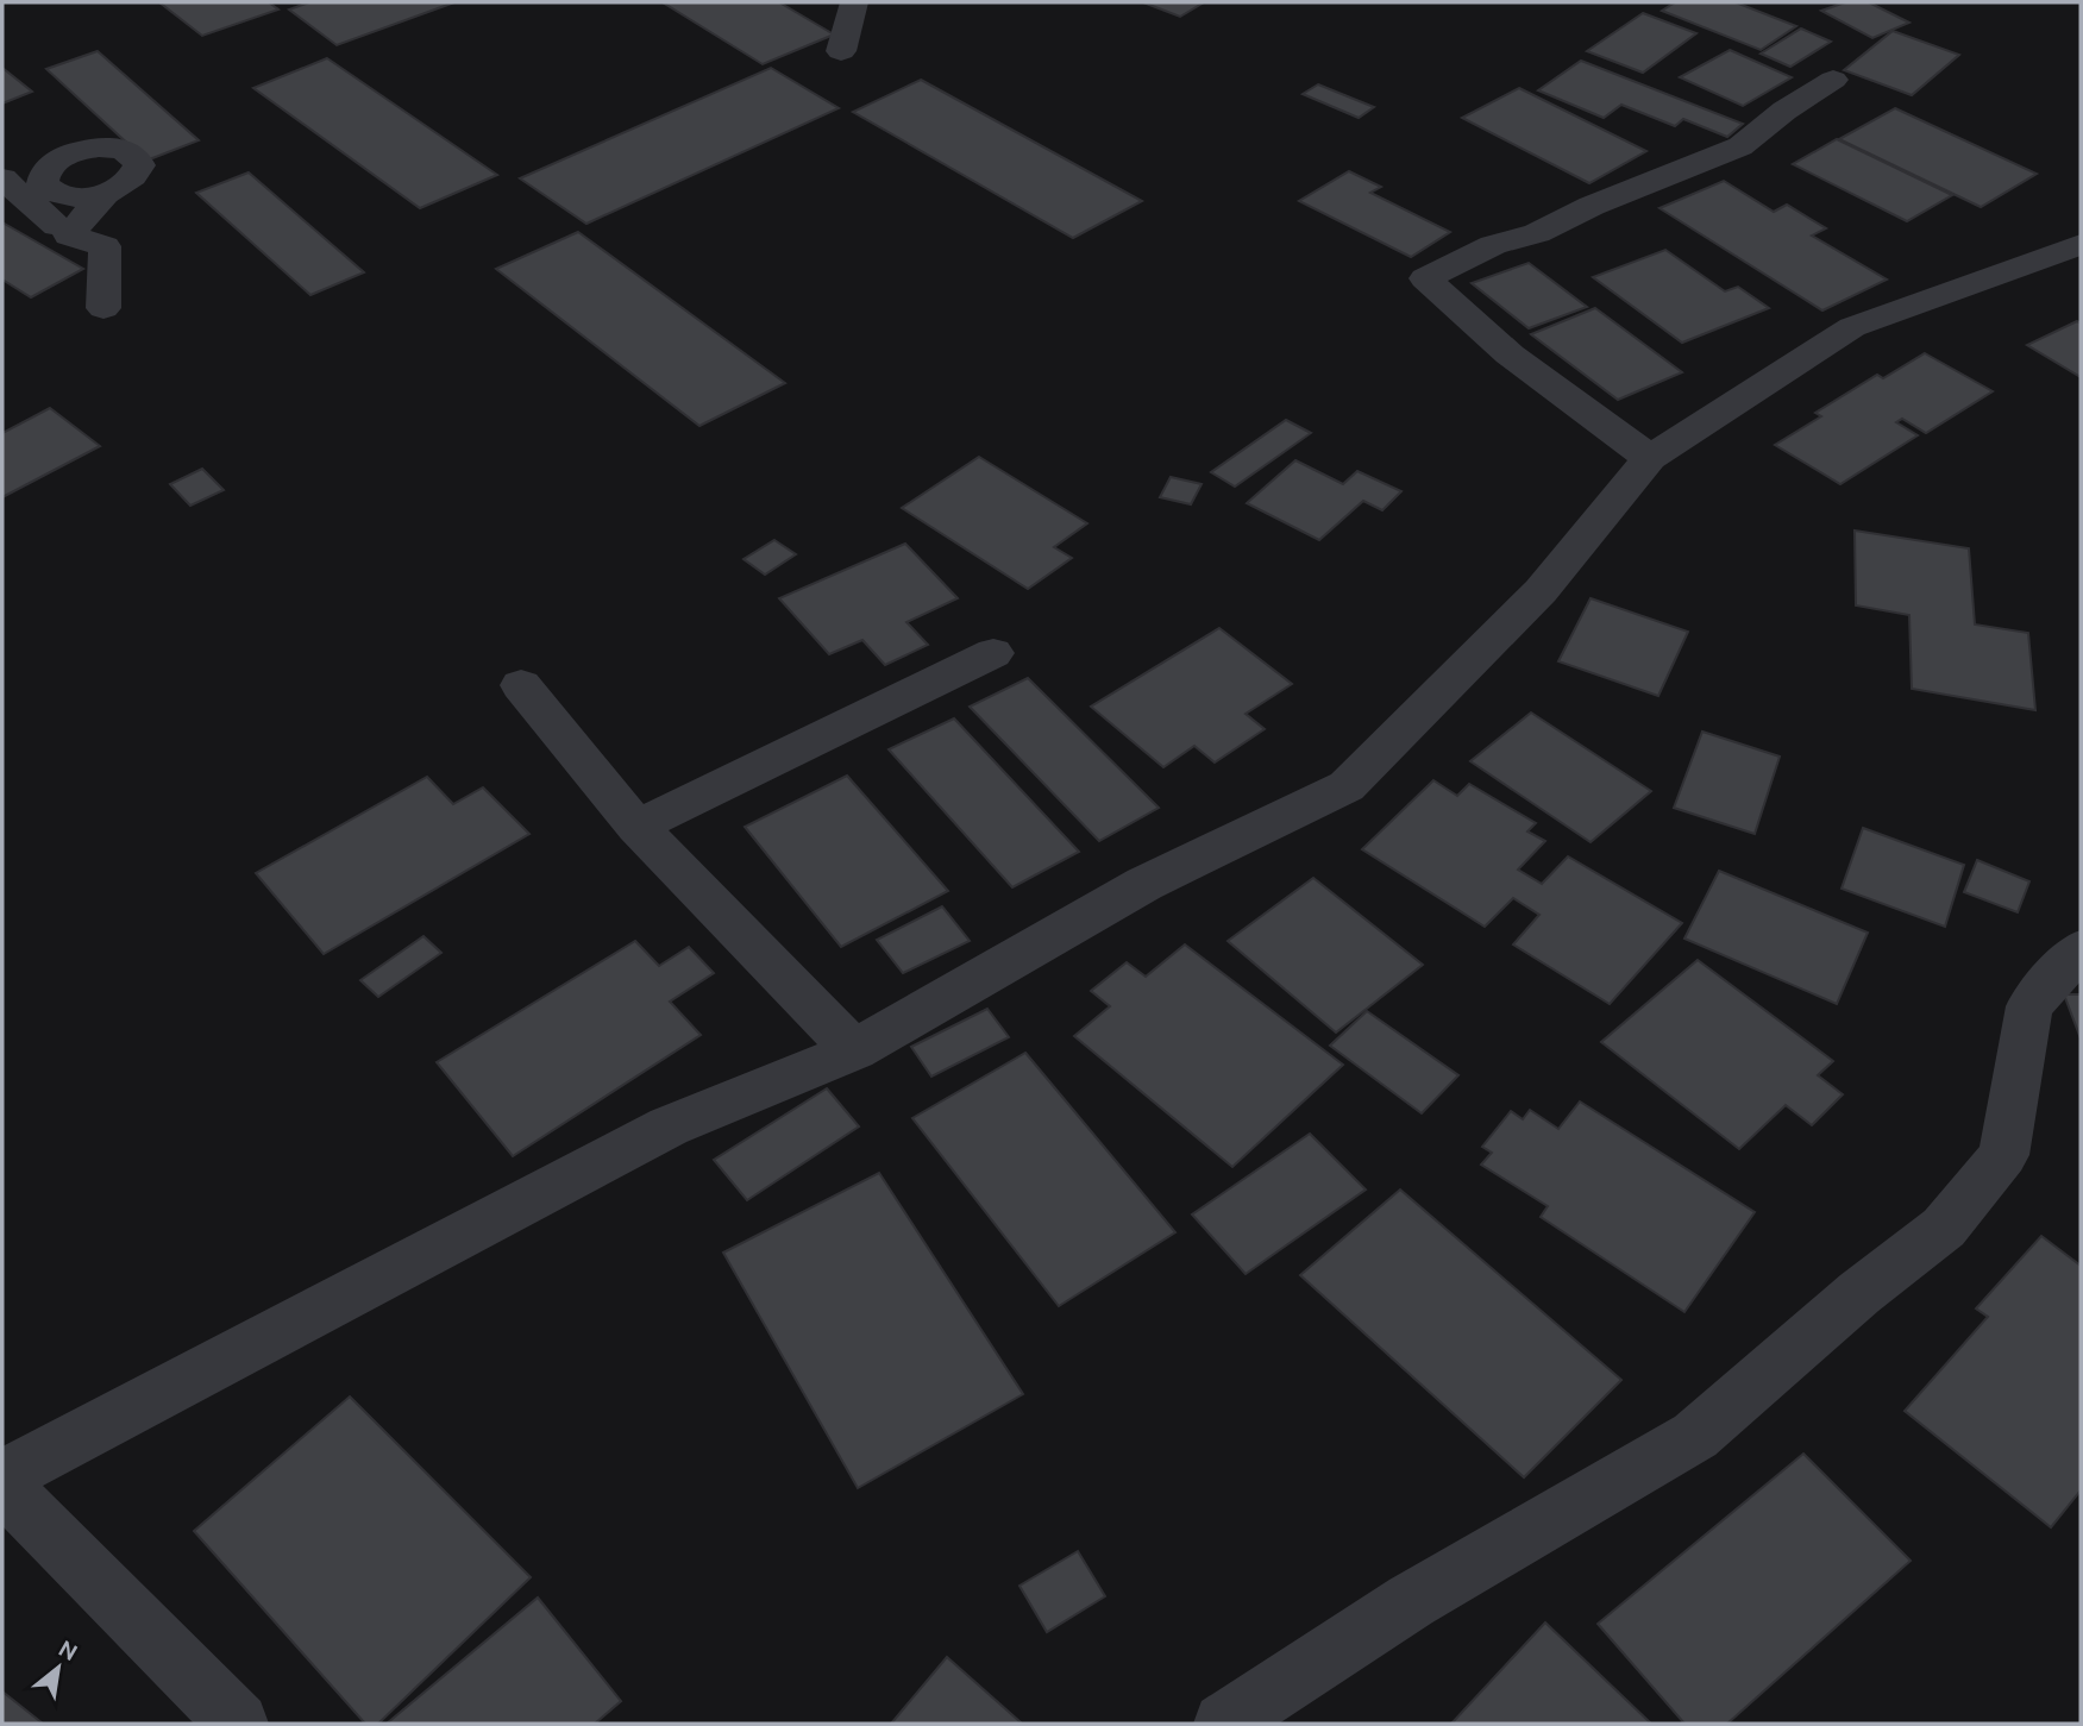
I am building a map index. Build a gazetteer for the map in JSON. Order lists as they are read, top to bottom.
{
  "north": "top right"
}
